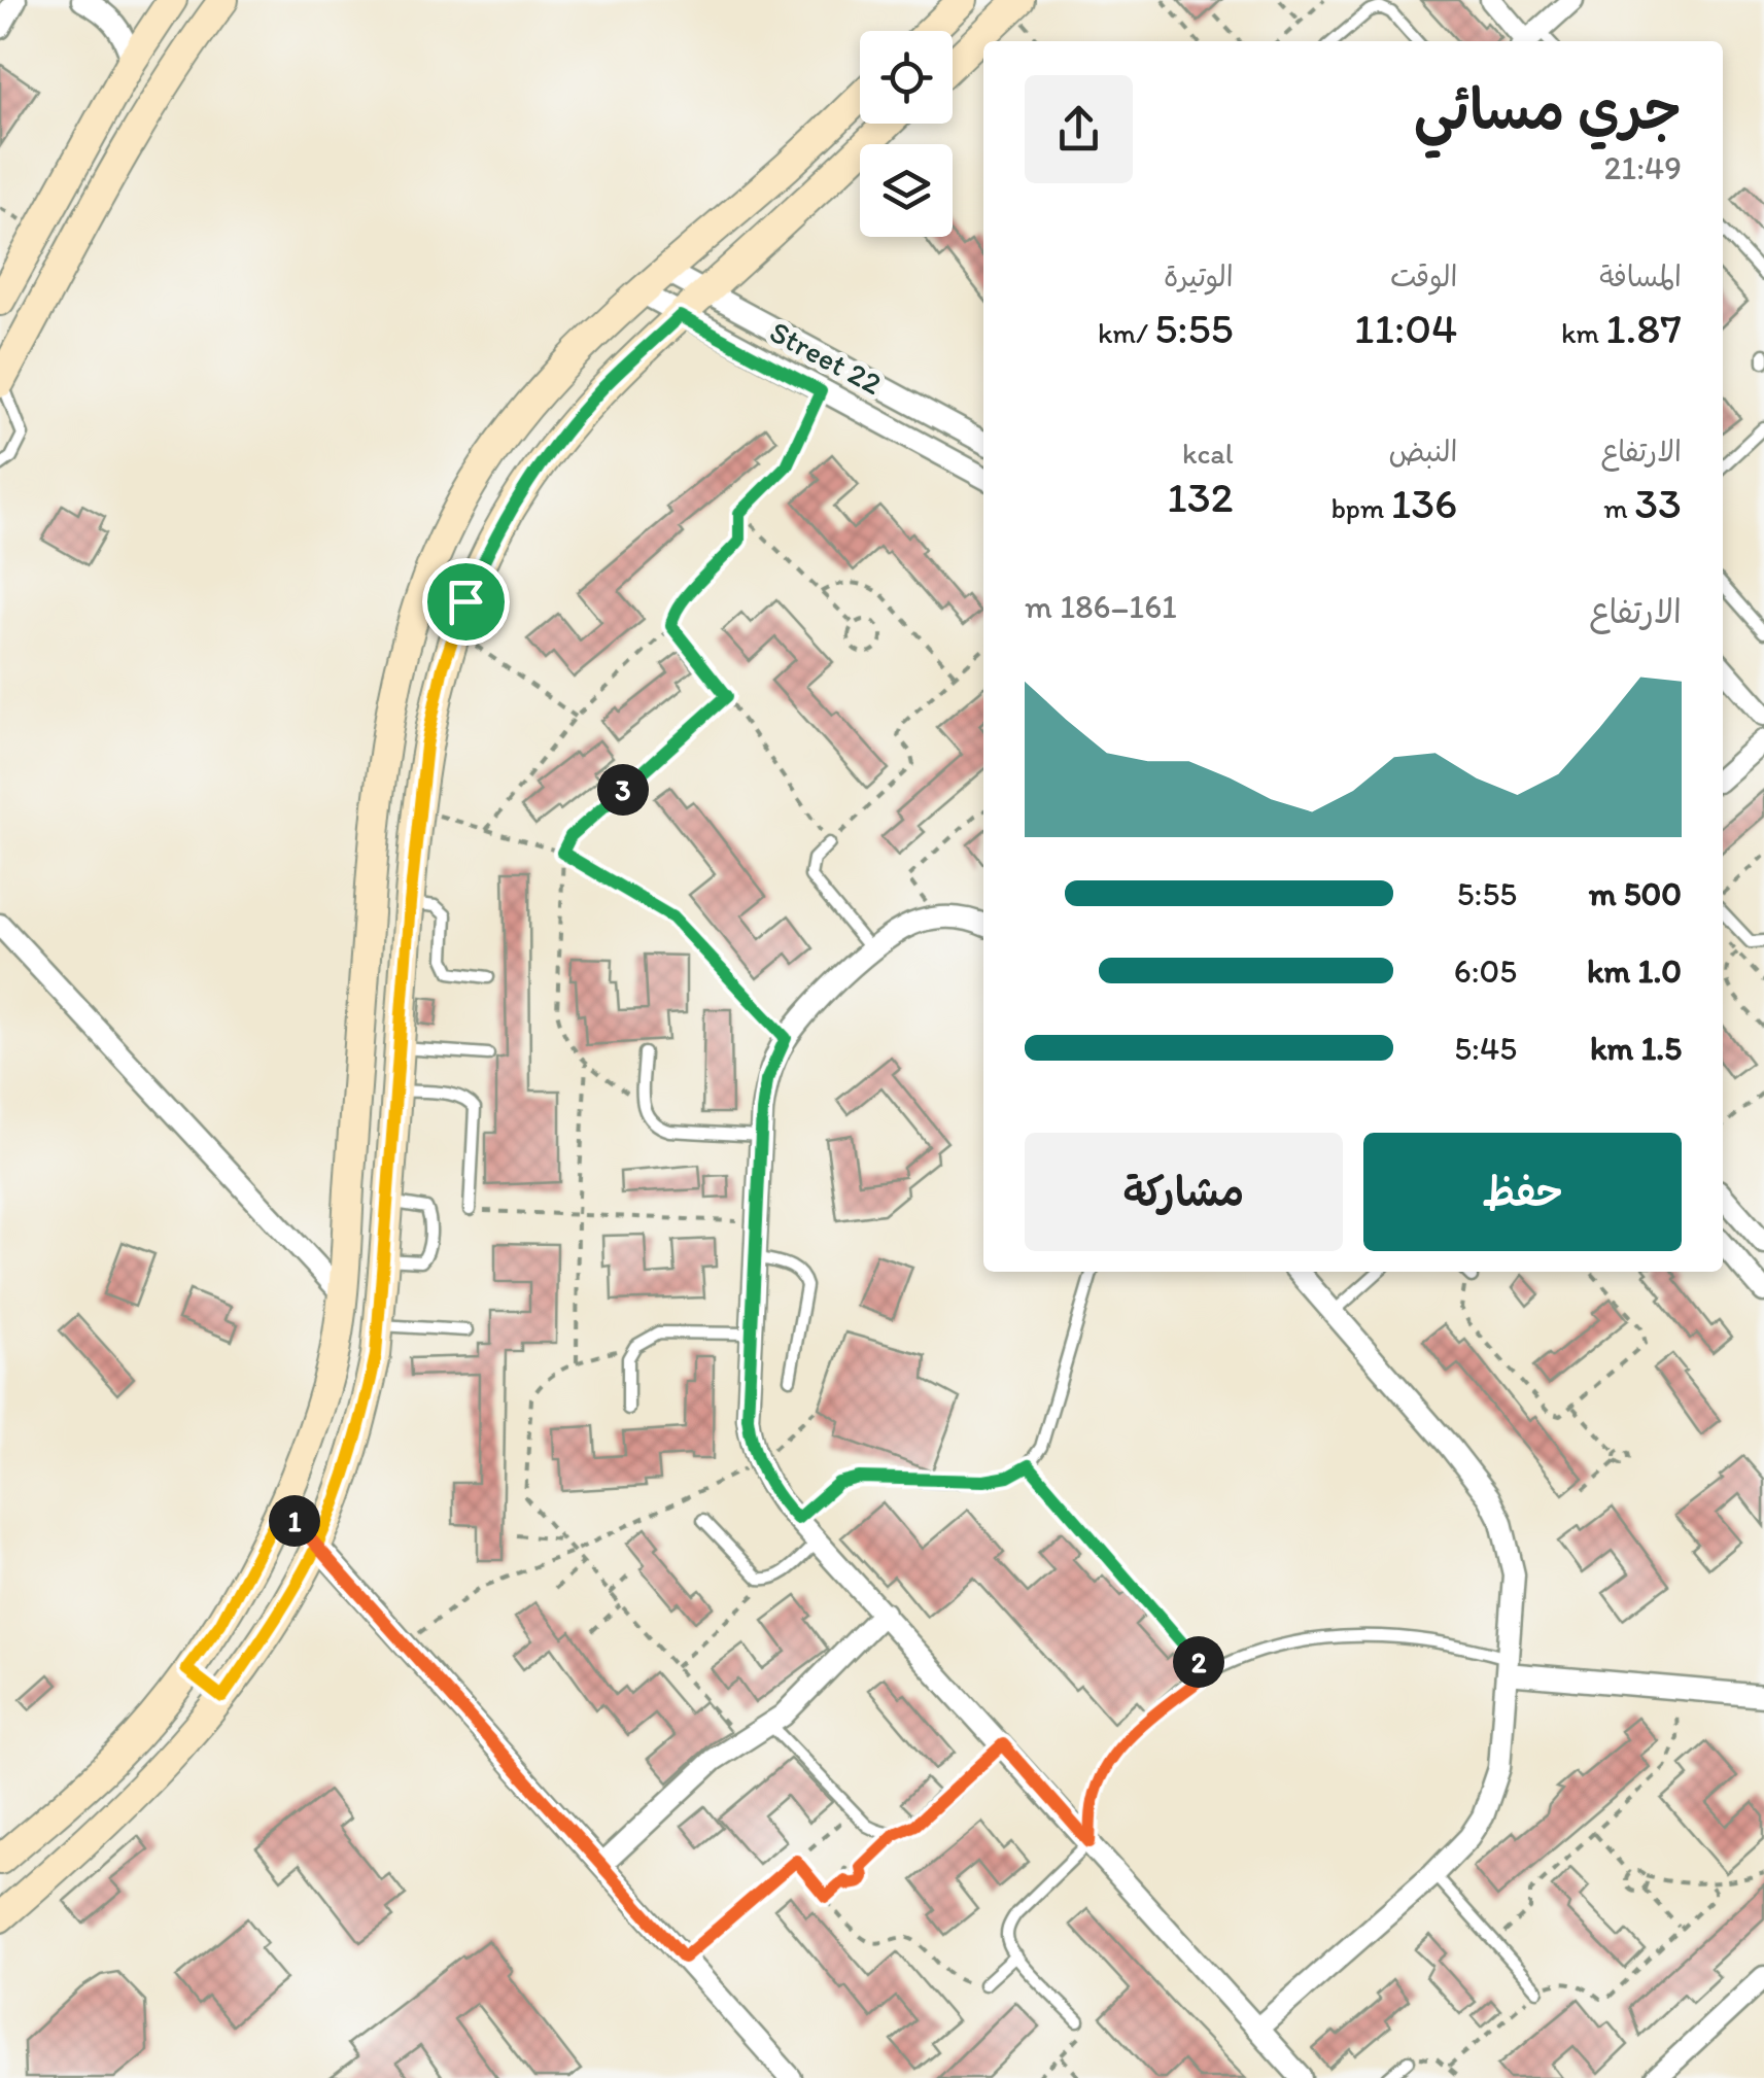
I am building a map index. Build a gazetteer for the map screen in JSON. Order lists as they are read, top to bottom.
{
  "streets": {
    "street": ["Street 22"]
  },
  "page": {
    "heading": ["جري مسائي", "21:49"],
    "stats": [
      ["المسافة", "1.87 km"],
      ["الوقت", "11:04"],
      ["الوتيرة", "5:55 /km"],
      ["الارتفاع", "33 m"],
      ["النبض", "136 bpm"],
      ["kcal", "132"]
    ],
    "chart": ["الارتفاع", "161–186 m"],
    "pins": ["3", "1", "2"],
    "list": [
      {
        "name": "500 m",
        "note": "5:55"
      },
      {
        "name": "1.0 km",
        "note": "6:05"
      },
      {
        "name": "1.5 km",
        "note": "5:45"
      }
    ],
    "buttons": ["حفظ", "مشاركة"]
  }
}
